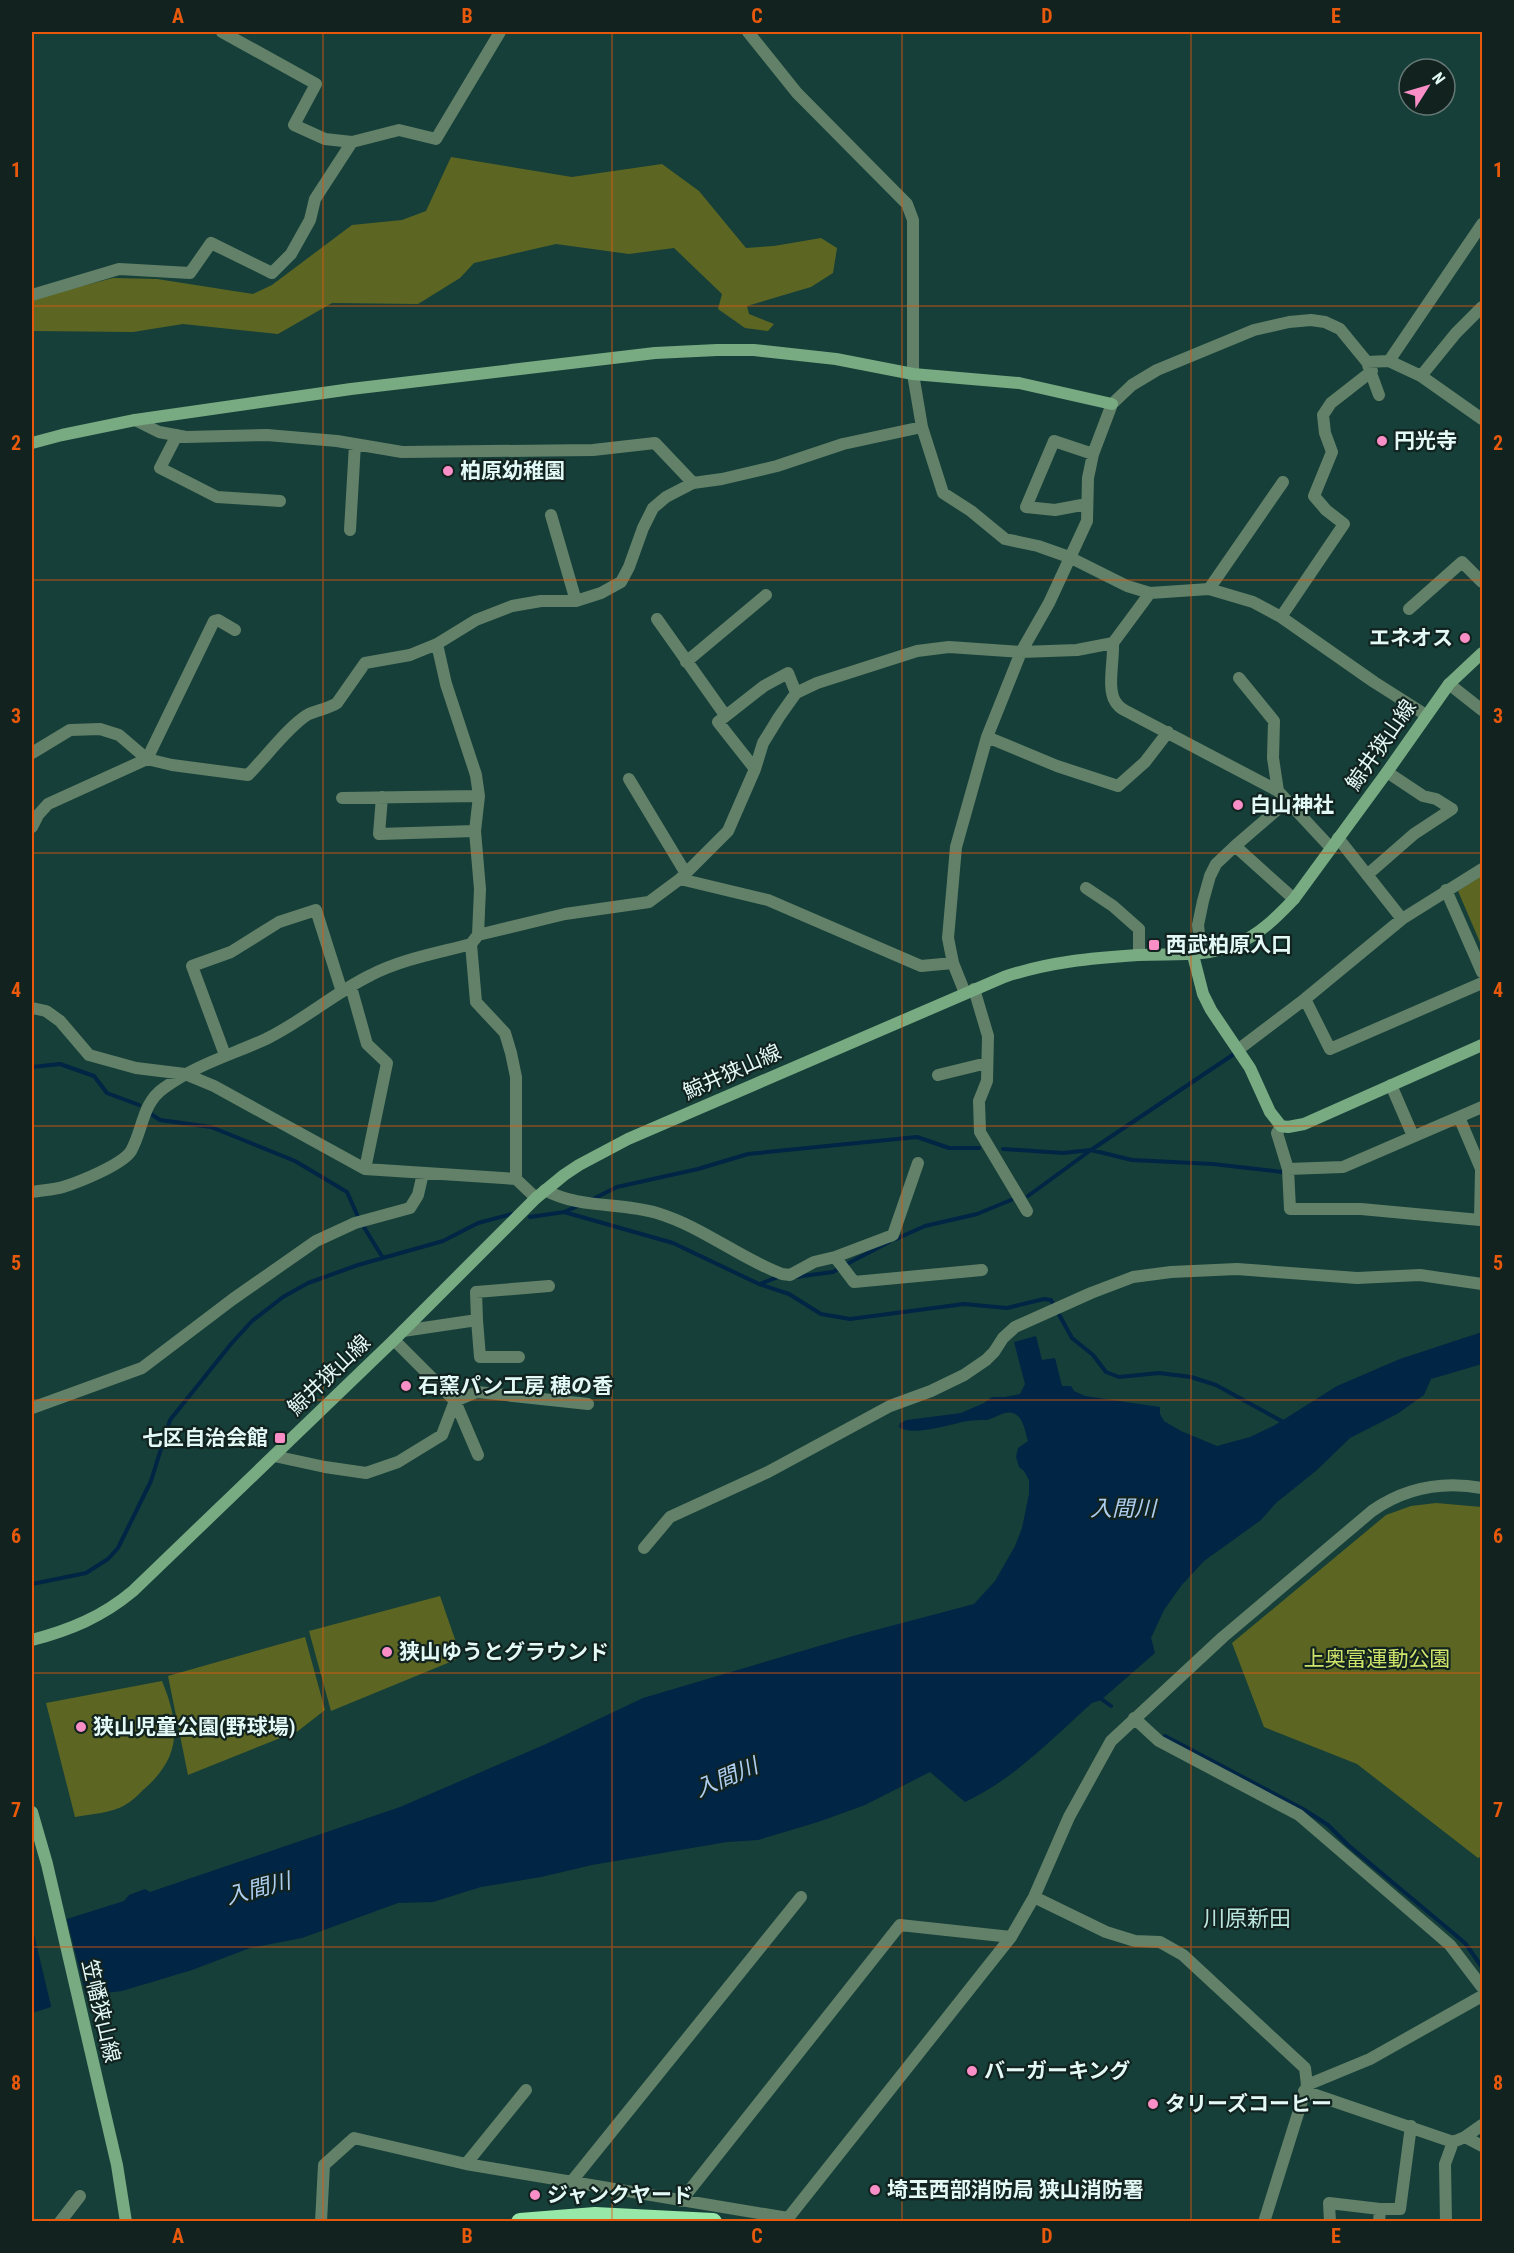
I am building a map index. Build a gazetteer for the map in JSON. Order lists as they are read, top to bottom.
{
  "streets": {
    "main road": ["鯨井狭山線", "笠幡狭山線"]
  },
  "districts": ["川原新田"],
  "water": ["入間川"],
  "parks": ["上奥富運動公園"],
  "places": {
    "other": [
      "円光寺",
      "柏原幼稚園",
      "エネオス",
      "白山神社",
      "石窯パン工房 穂の香",
      "狭山ゆうとグラウンド",
      "狭山児童公園(野球場)",
      "バーガーキング",
      "タリーズコーヒー",
      "埼玉西部消防局 狭山消防署",
      "ジャンクヤード"
    ],
    "transit": ["西武柏原入口", "七区自治会館"]
  },
  "north": "top right",
  "grid": {
    "columns": [
      "A",
      "B",
      "C",
      "D",
      "E"
    ],
    "rows": [
      "1",
      "2",
      "3",
      "4",
      "5",
      "6",
      "7",
      "8"
    ]
  }
}
